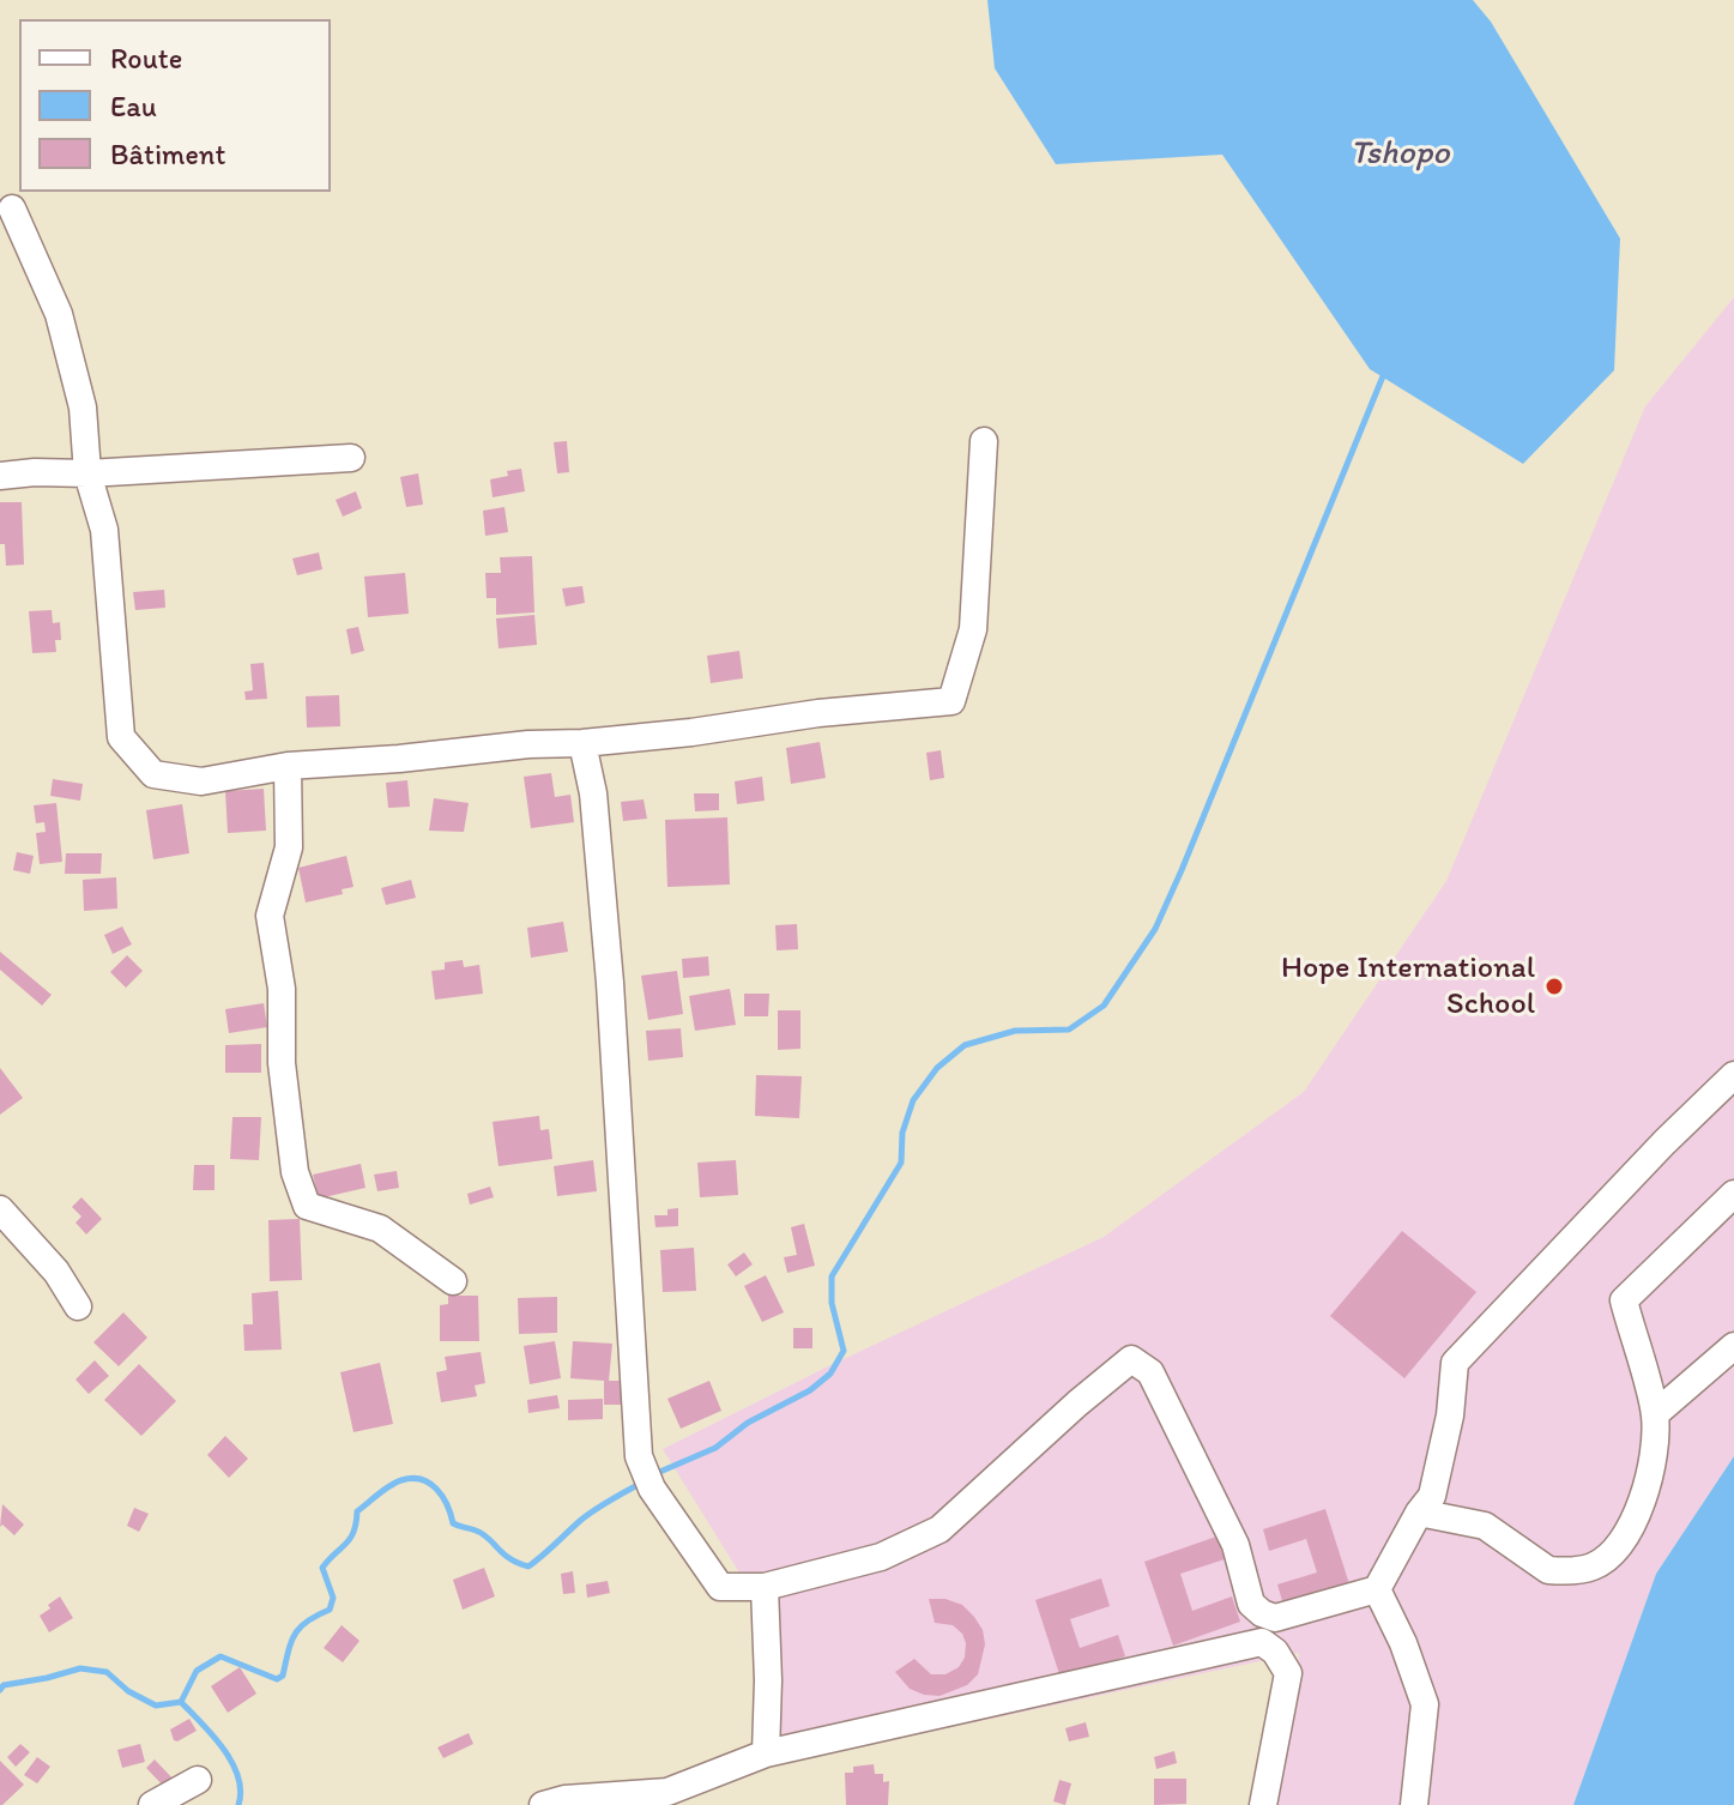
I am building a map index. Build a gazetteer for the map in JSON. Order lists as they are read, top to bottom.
{
  "water": ["Tshopo"],
  "places": ["Hope International School"],
  "legend": ["Route", "Eau", "Bâtiment"]
}
